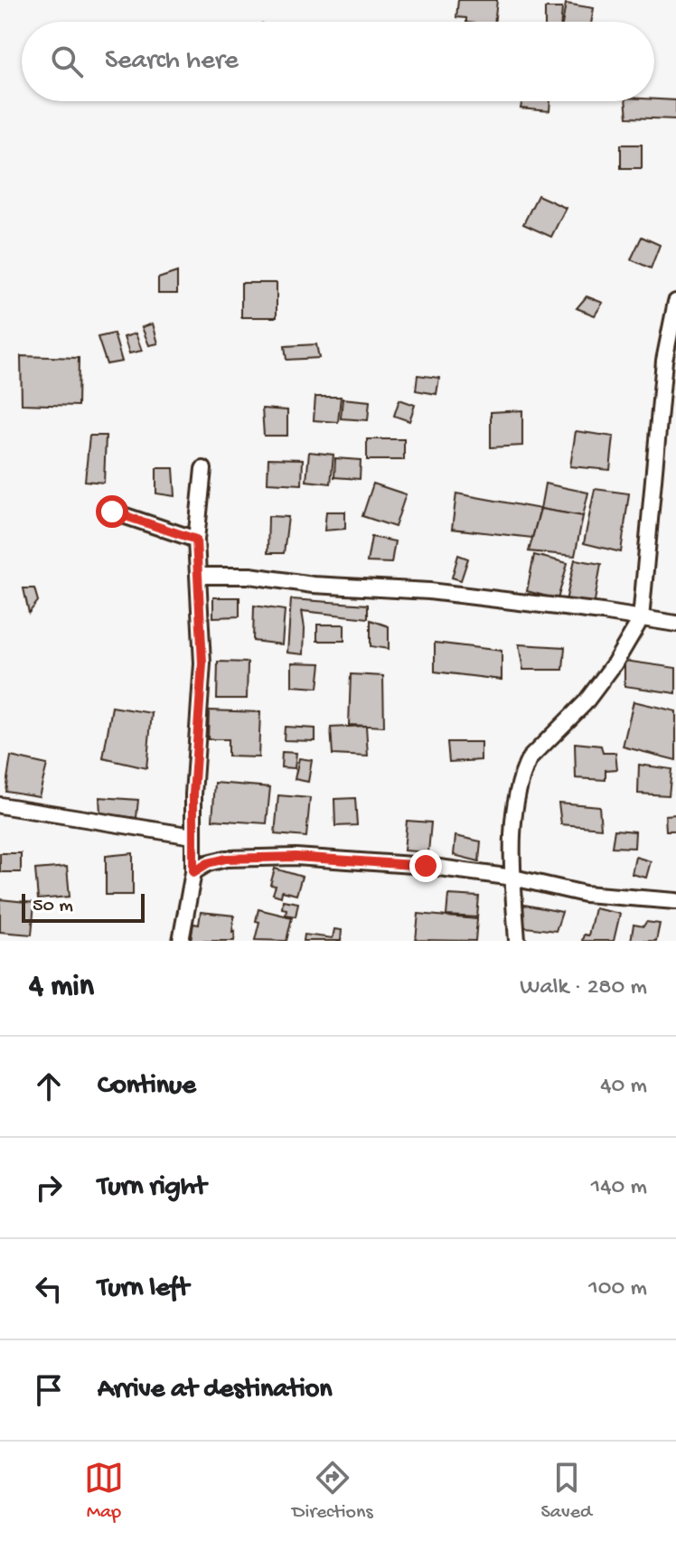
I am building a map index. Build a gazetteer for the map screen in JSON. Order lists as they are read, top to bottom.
{
  "scale_bar": "50 m",
  "page": {
    "search": "Search here",
    "scale": "50 m",
    "heading": ["4 min", "Walk · 280 m"],
    "list": [
      ["Continue", "40 m"],
      ["Turn right", "140 m"],
      ["Turn left", "100 m"],
      "Arrive at destination"
    ],
    "nav": ["Map", "Directions", "Saved"]
  }
}
